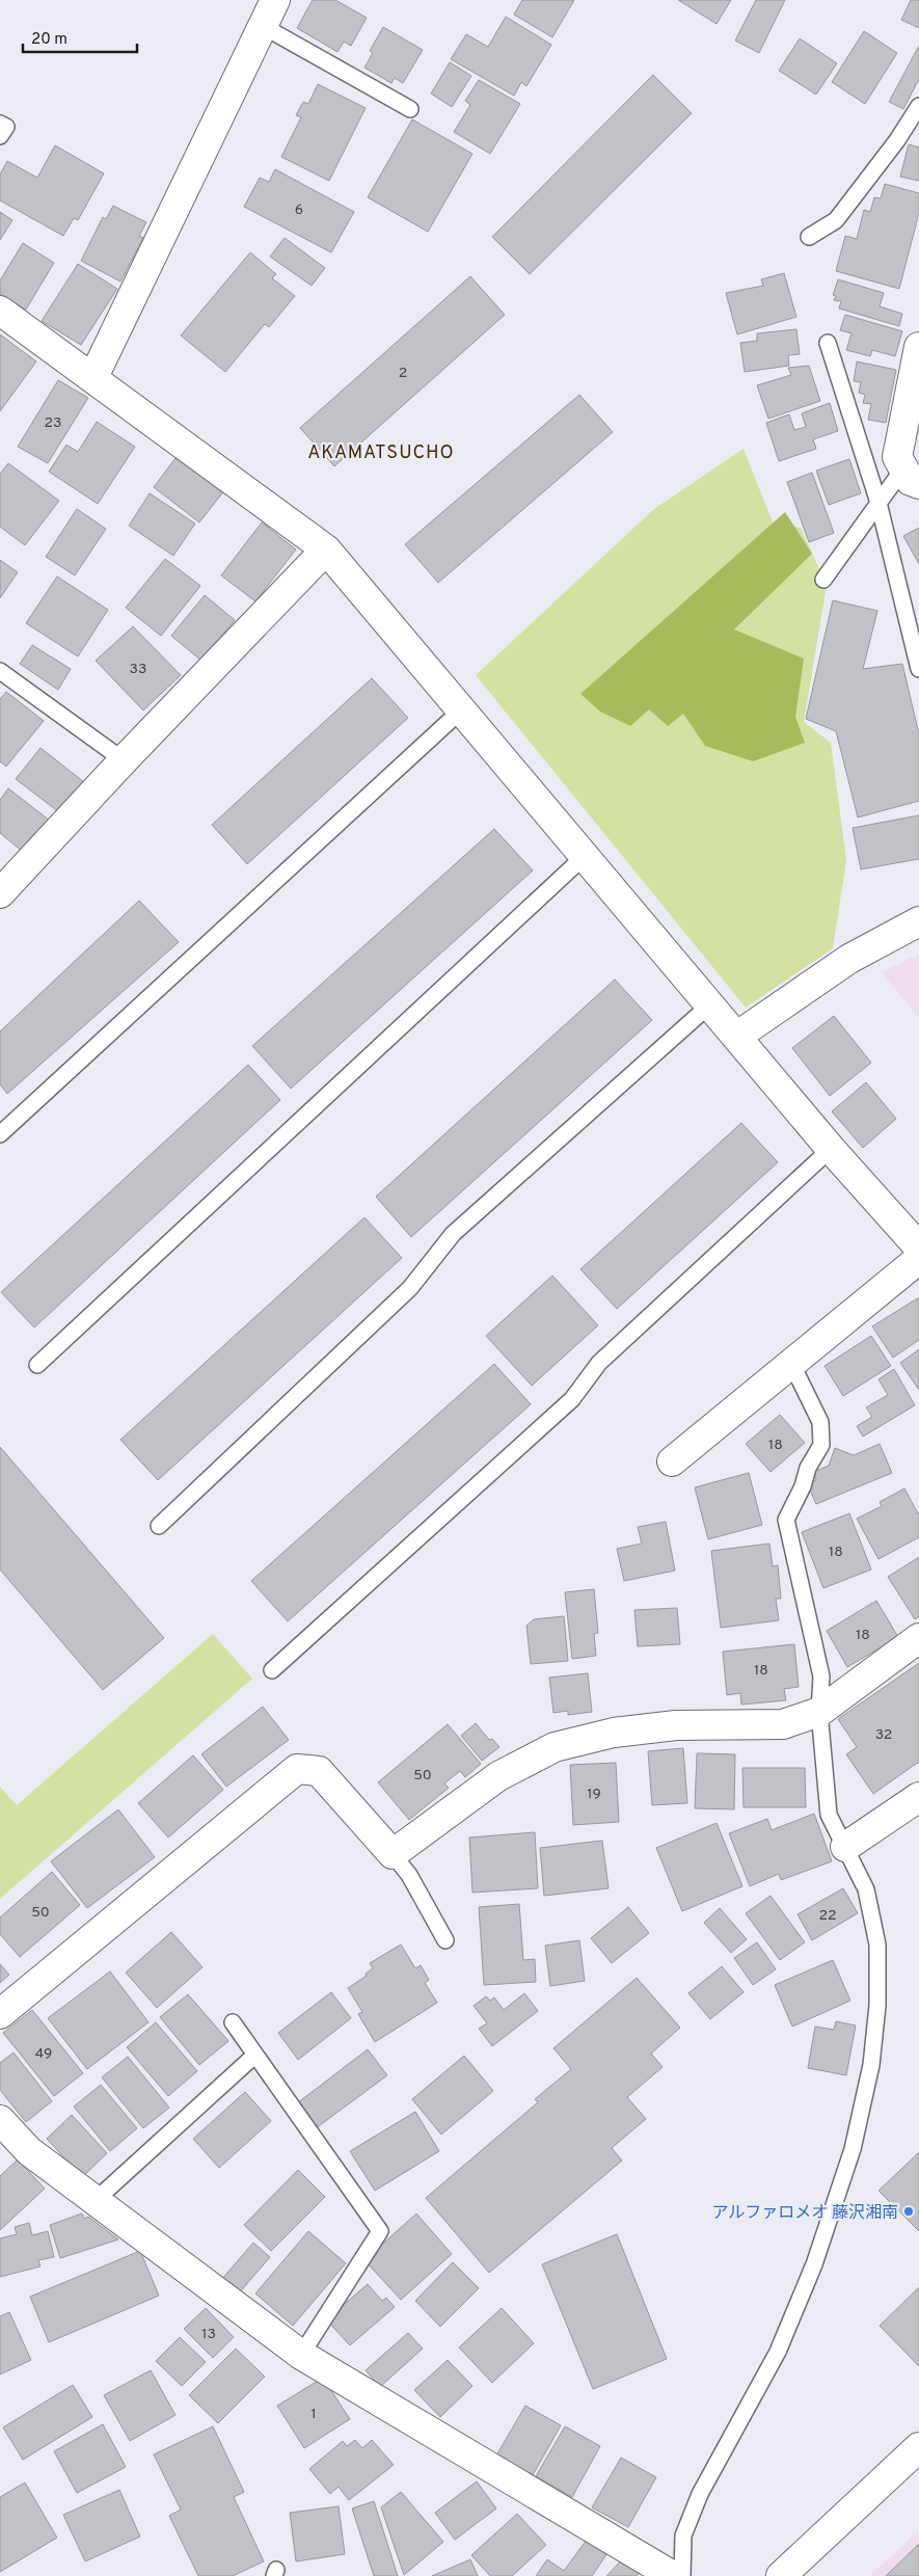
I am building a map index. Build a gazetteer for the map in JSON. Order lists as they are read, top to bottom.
{
  "districts": ["AKAMATSUCHO"],
  "places": ["アルファロメオ 藤沢湘南"],
  "house_numbers": [
    "6",
    "2",
    "23",
    "33",
    "18",
    "18",
    "18",
    "18",
    "32",
    "50",
    "19",
    "50",
    "22",
    "49",
    "13",
    "1"
  ],
  "scale_bar": "20 m"
}
